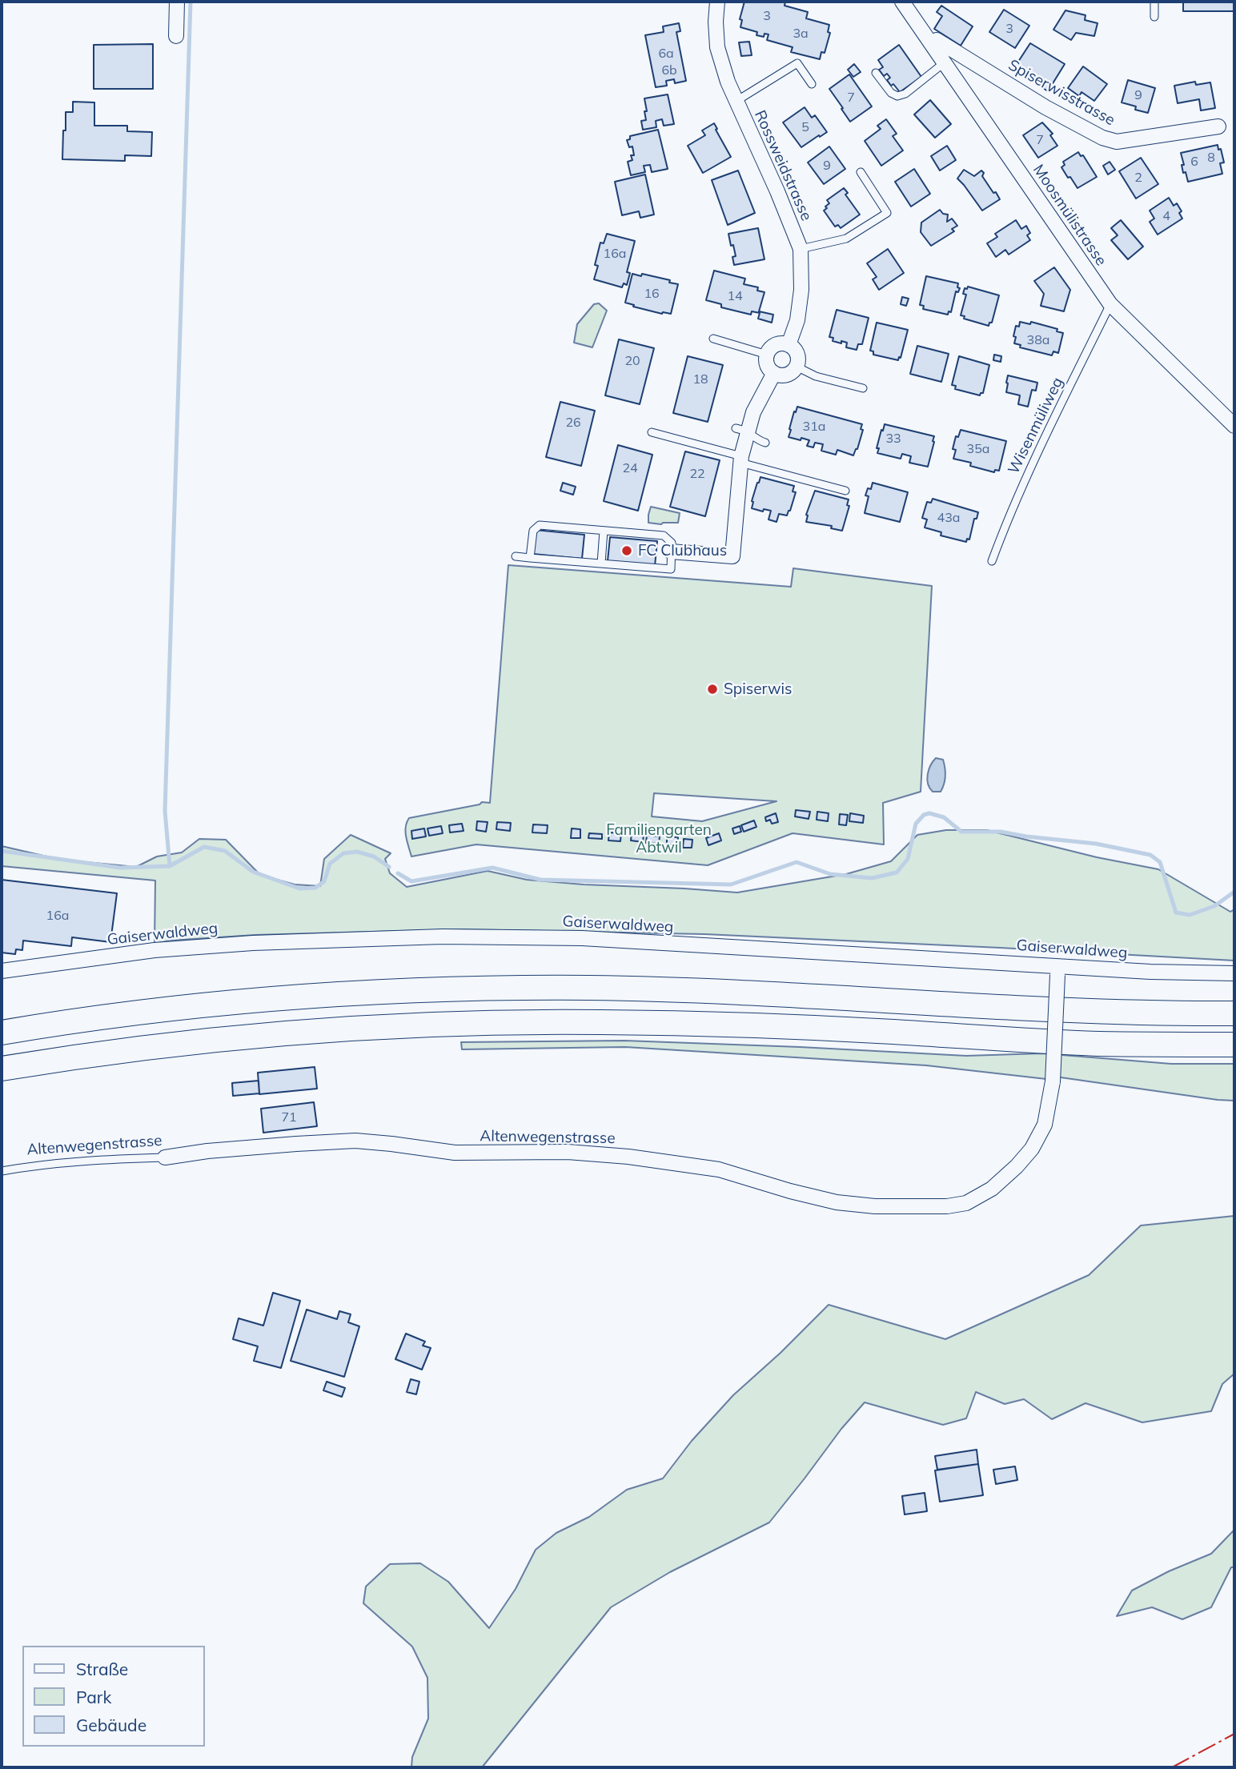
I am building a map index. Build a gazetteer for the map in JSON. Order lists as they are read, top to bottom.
{
  "streets": {
    "street": [
      "Spiserwisstrasse",
      "Rossweidstrasse",
      "Moosmülistrasse",
      "Gaiserwaldweg",
      "Altenwegenstrasse"
    ],
    "lane": ["Wisenmüliweg"]
  },
  "crossings": [
    ["Spiserwisstrasse", "Moosmülistrasse"],
    ["Moosmülistrasse", "Wisenmüliweg"],
    ["Gaiserwaldweg", "Altenwegenstrasse"]
  ],
  "parks": ["Familiengarten Abtwil"],
  "places": ["FC Clubhaus", "Spiserwis"],
  "house_numbers": [
    "3",
    "3",
    "3a",
    "6a",
    "6b",
    "9",
    "7",
    "5",
    "7",
    "8",
    "6",
    "9",
    "2",
    "4",
    "16a",
    "16",
    "14",
    "38a",
    "20",
    "18",
    "26",
    "31a",
    "33",
    "35a",
    "24",
    "22",
    "43a",
    "16a",
    "71"
  ],
  "legend": ["Straße", "Park", "Gebäude"]
}
